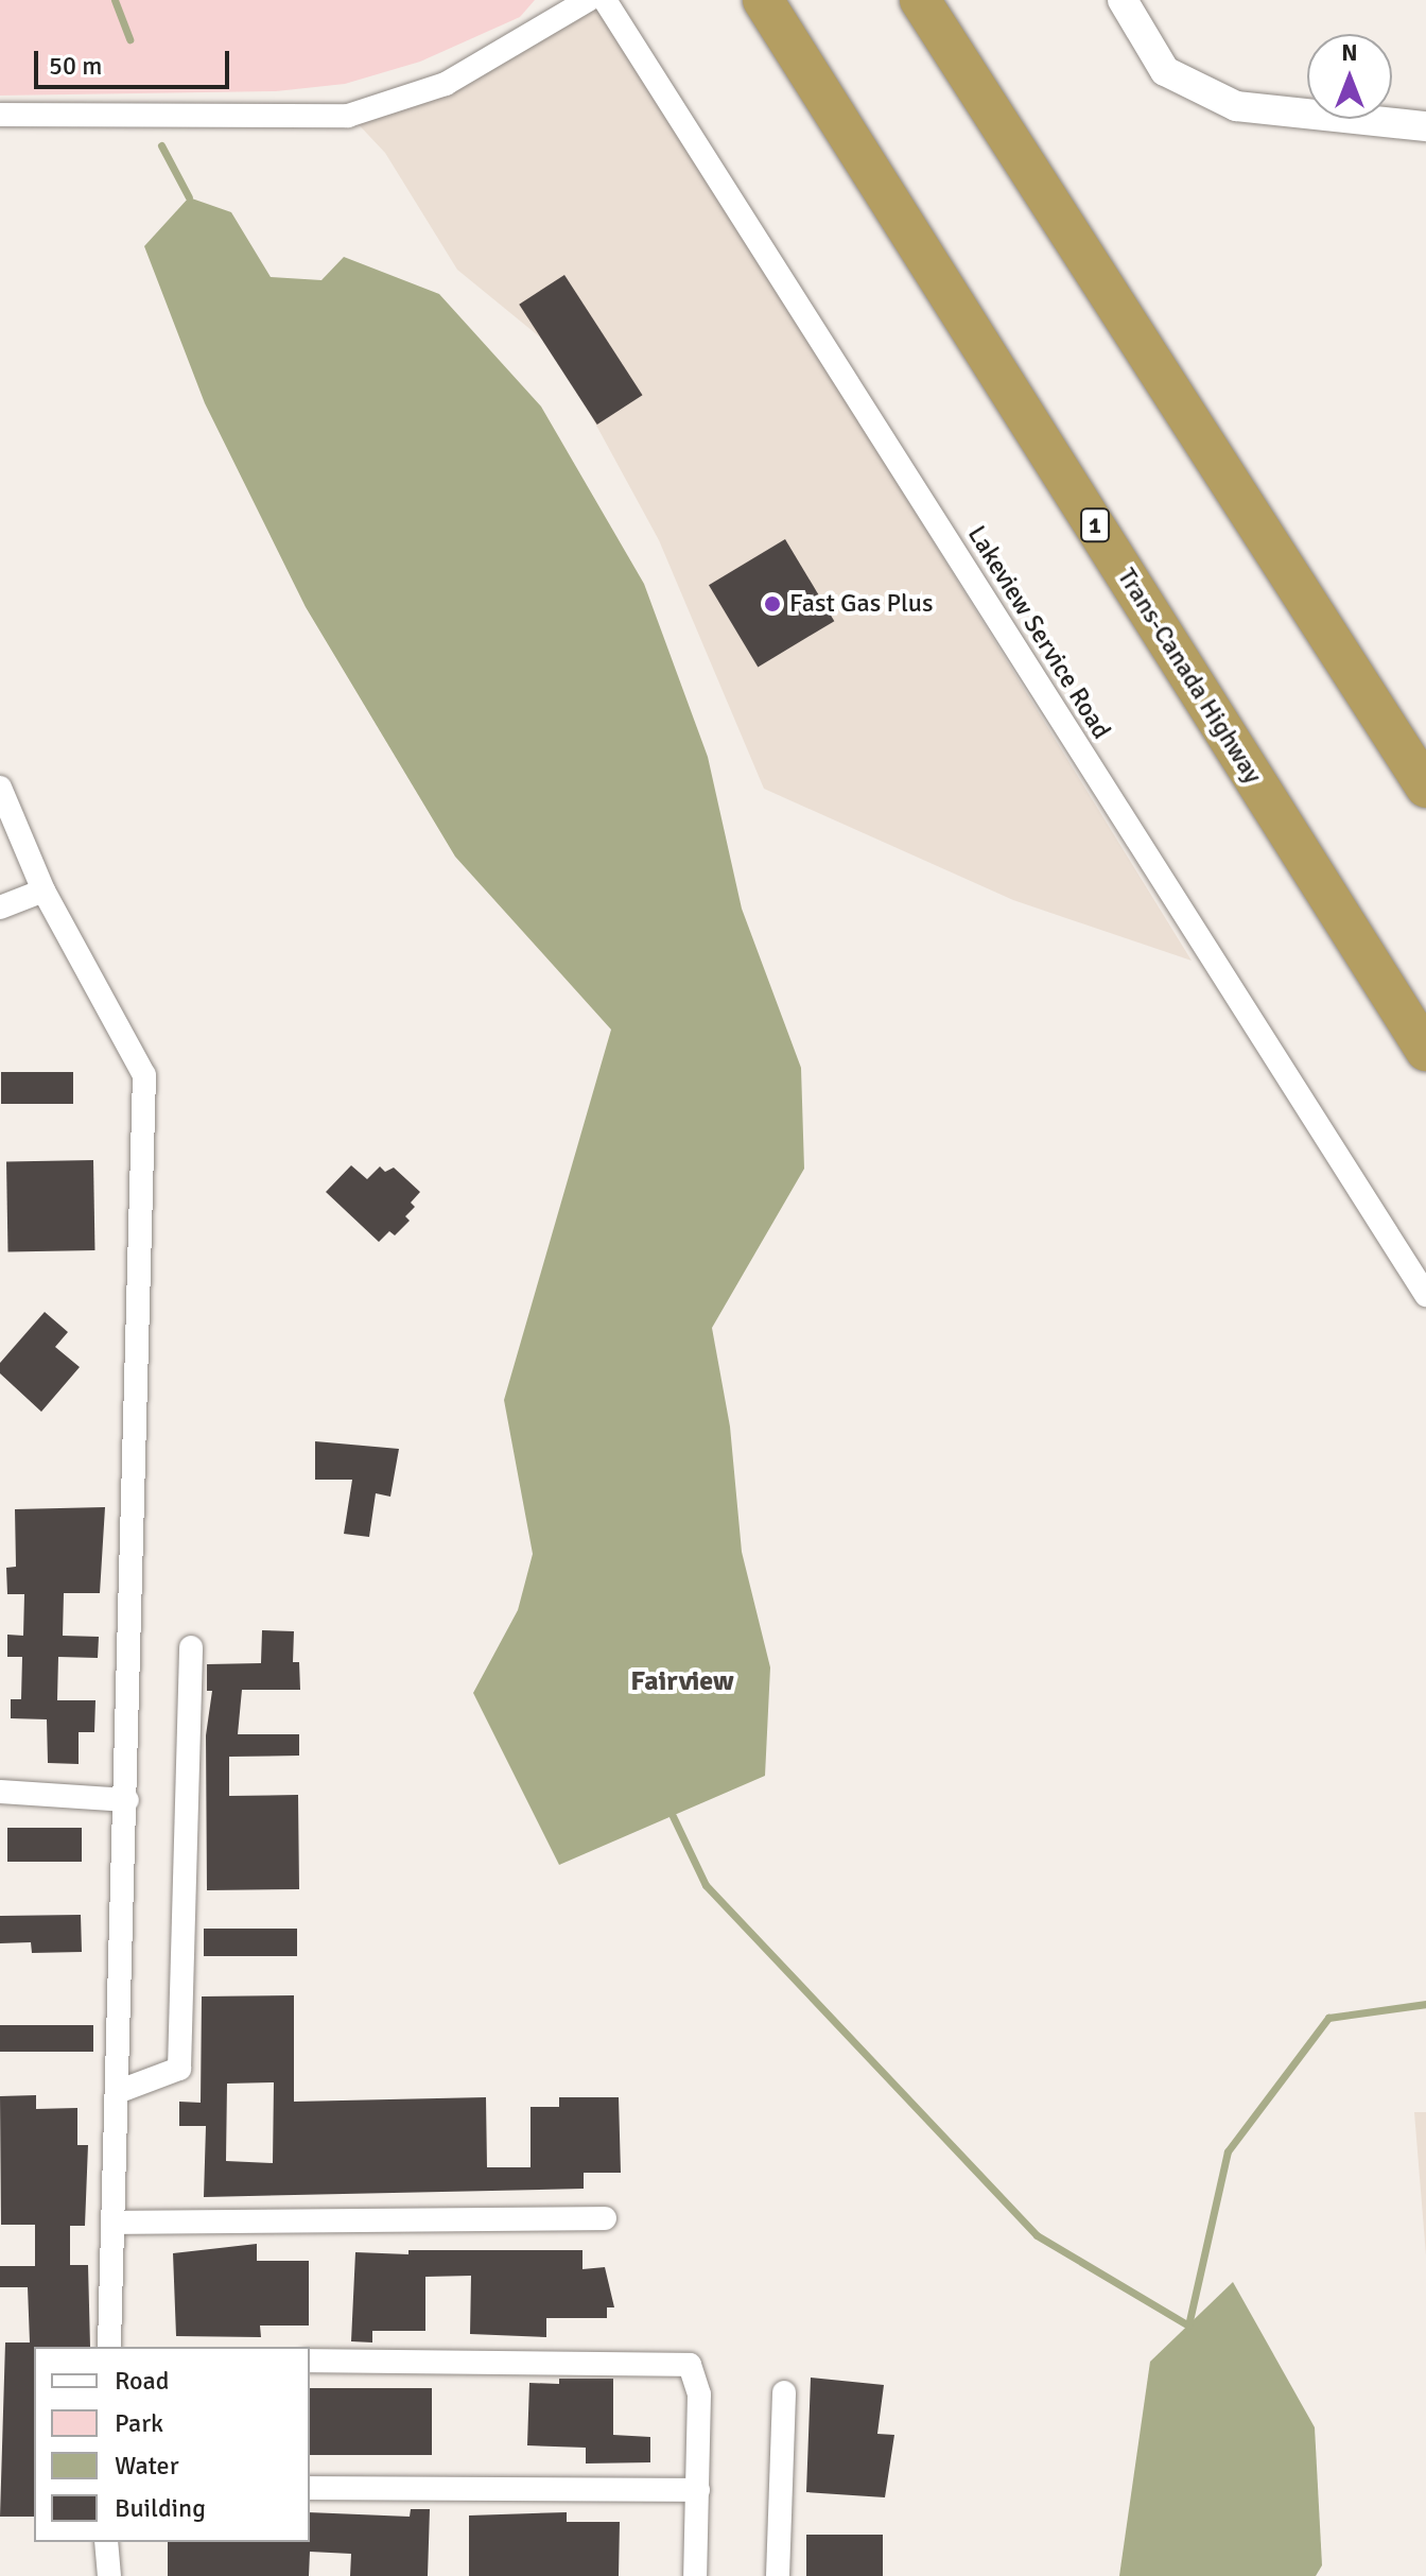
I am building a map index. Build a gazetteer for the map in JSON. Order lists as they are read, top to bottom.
{
  "streets": {
    "highway": ["1", "Trans-Canada Highway"],
    "street": ["Lakeview Service Road"]
  },
  "districts": ["Fairview"],
  "places": ["Fast Gas Plus"],
  "legend": [
    "Road",
    "Park",
    "Water",
    "Building"
  ],
  "scale_bar": "50 m",
  "north": "top"
}
